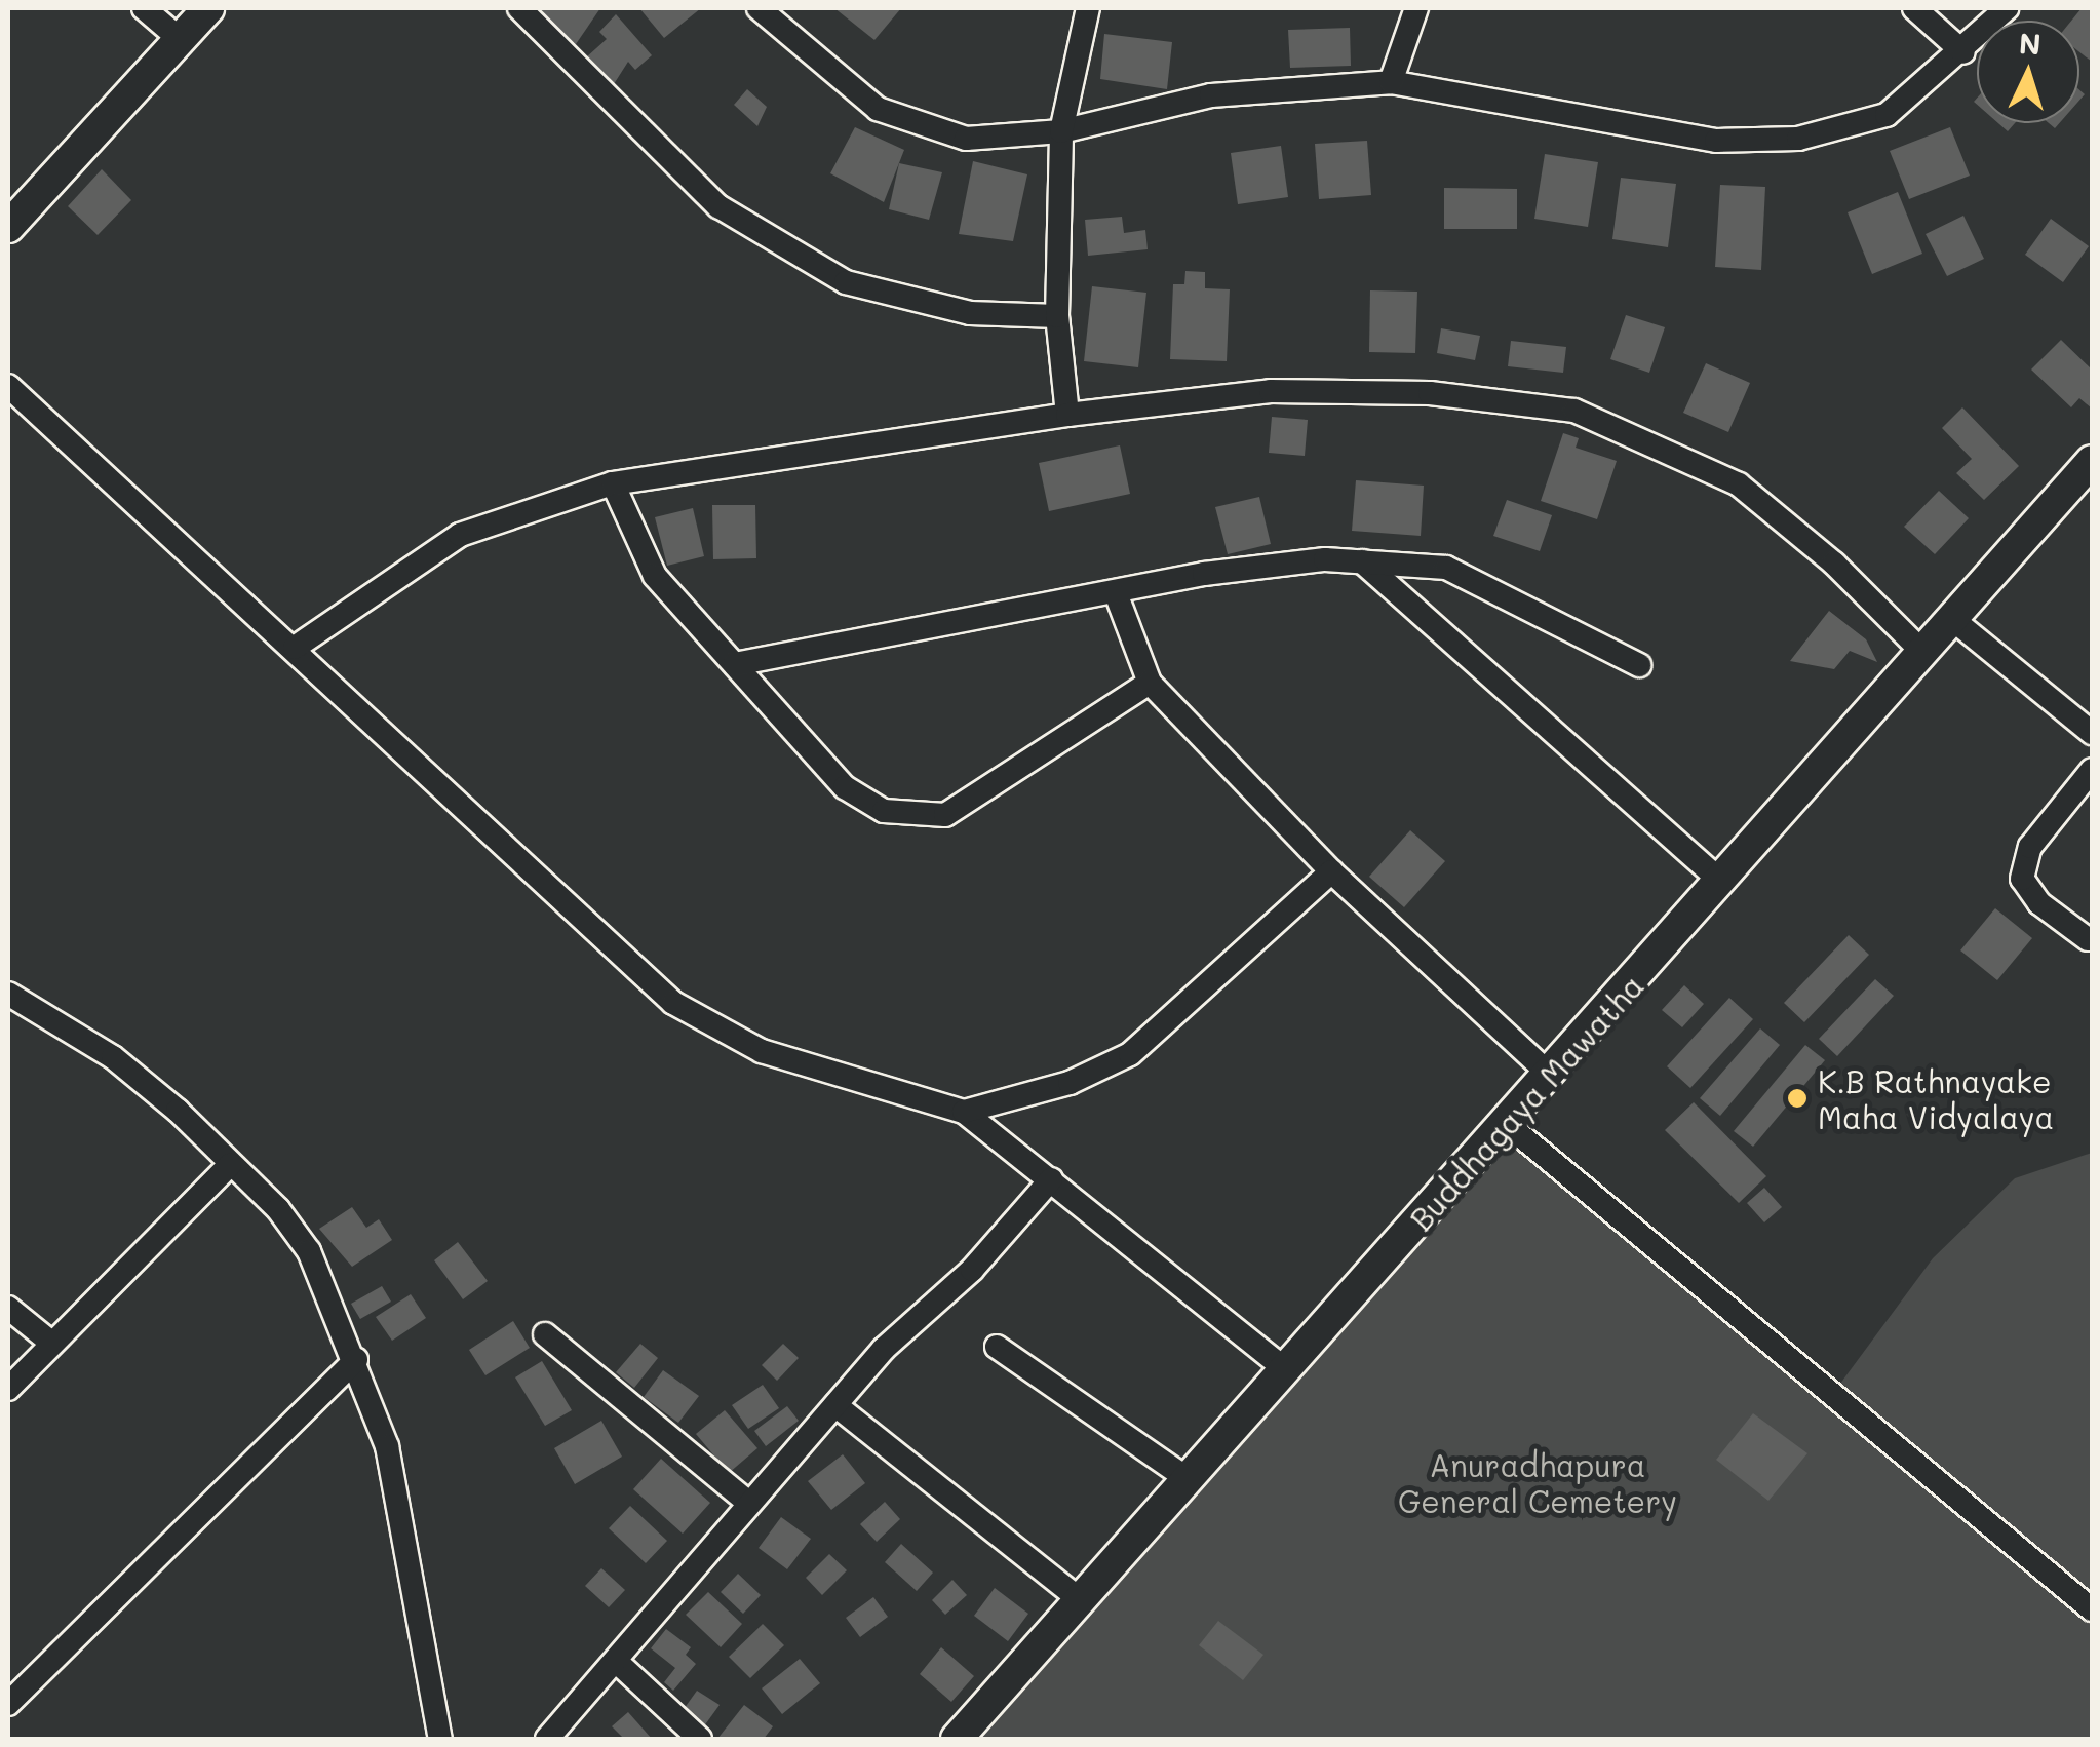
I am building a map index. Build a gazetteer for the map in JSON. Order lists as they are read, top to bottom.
{
  "streets": {
    "main road": ["Buddhagaya Mawatha"]
  },
  "parks": ["Anuradhapura General Cemetery"],
  "places": ["K.B Rathnayake Maha Vidyalaya"],
  "north": "top"
}
